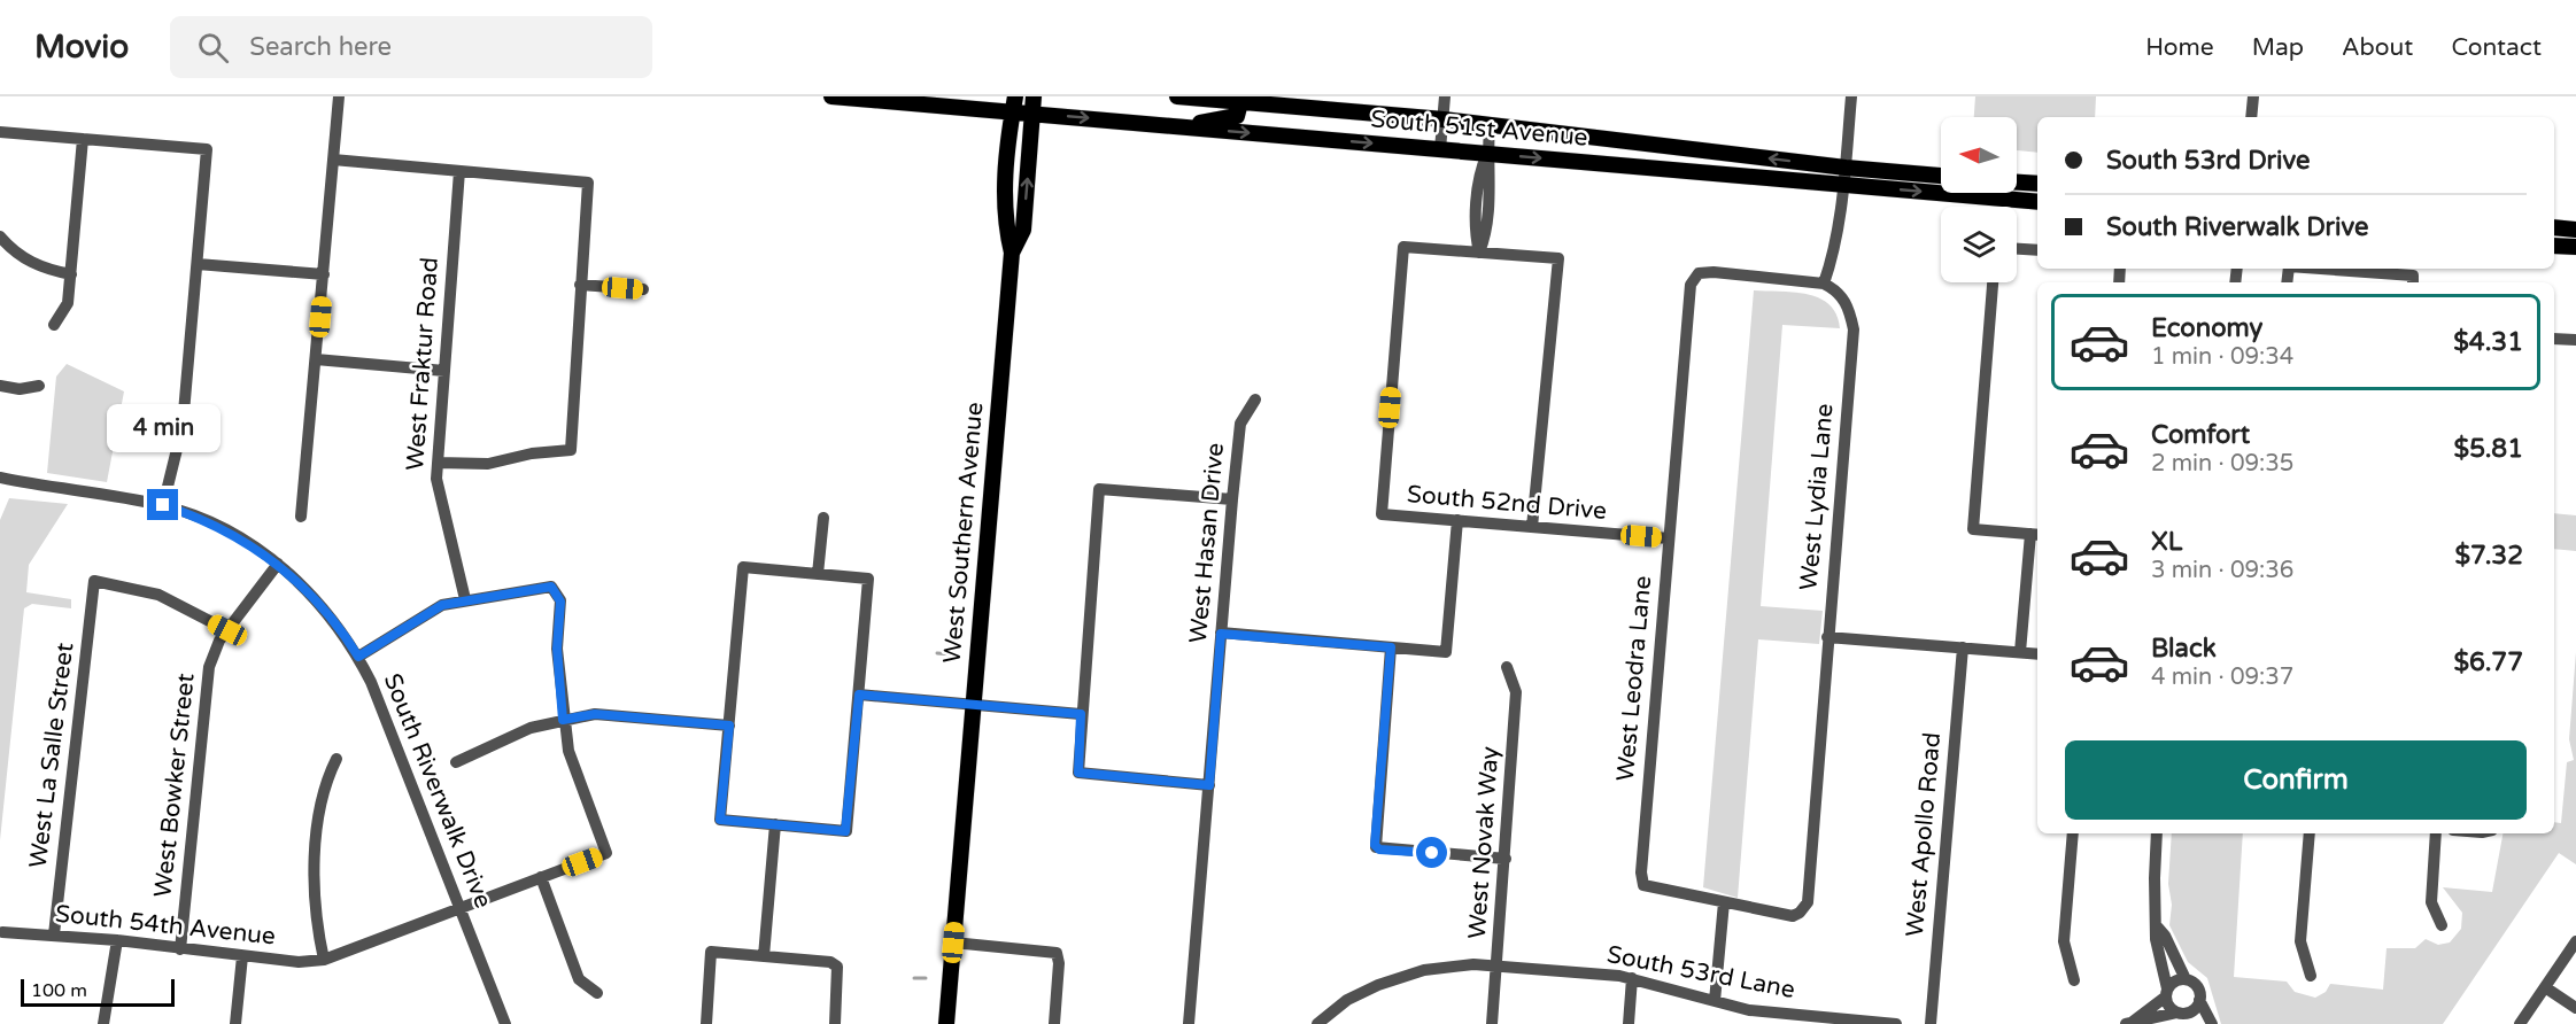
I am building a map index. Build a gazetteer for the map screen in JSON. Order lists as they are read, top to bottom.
{
  "streets": {
    "main road": ["South 51st Avenue", "West Southern Avenue"],
    "street": [
      "West Fraktur Road",
      "West Lydia Lane",
      "South 52nd Drive",
      "West Hasan Drive",
      "West Leodra Lane",
      "West La Salle Street",
      "West Bowker Street",
      "South Riverwalk Drive",
      "West Apollo Road",
      "West Novak Way",
      "South 54th Avenue",
      "South 53rd Lane"
    ]
  },
  "crossings": [
    ["South 51st Avenue", "West Southern Avenue"],
    ["West Lydia Lane", "West Leodra Lane"],
    ["South 52nd Drive", "West Leodra Lane"],
    ["West La Salle Street", "West Bowker Street"],
    ["West La Salle Street", "South 54th Avenue"],
    ["West Bowker Street", "South Riverwalk Drive"],
    ["West Bowker Street", "South 54th Avenue"],
    ["South Riverwalk Drive", "South 54th Avenue"],
    ["West Novak Way", "South 53rd Lane"]
  ],
  "scale_bar": "100 m",
  "north": "left",
  "page": {
    "header": "Movio",
    "search": "Search here",
    "nav": [
      "Home",
      "Map",
      "About",
      "Contact"
    ],
    "banner": ["South 53rd Drive", "South Riverwalk Drive"],
    "list": [
      {
        "name": "Economy",
        "note": "1 min · 09:34",
        "value": "$4.31"
      },
      {
        "name": "Comfort",
        "note": "2 min · 09:35",
        "value": "$5.81"
      },
      {
        "name": "XL",
        "note": "3 min · 09:36",
        "value": "$7.32"
      },
      {
        "name": "Black",
        "note": "4 min · 09:37",
        "value": "$6.77"
      }
    ],
    "bubble": "4 min",
    "buttons": "Confirm",
    "scale": "100 m"
  }
}
